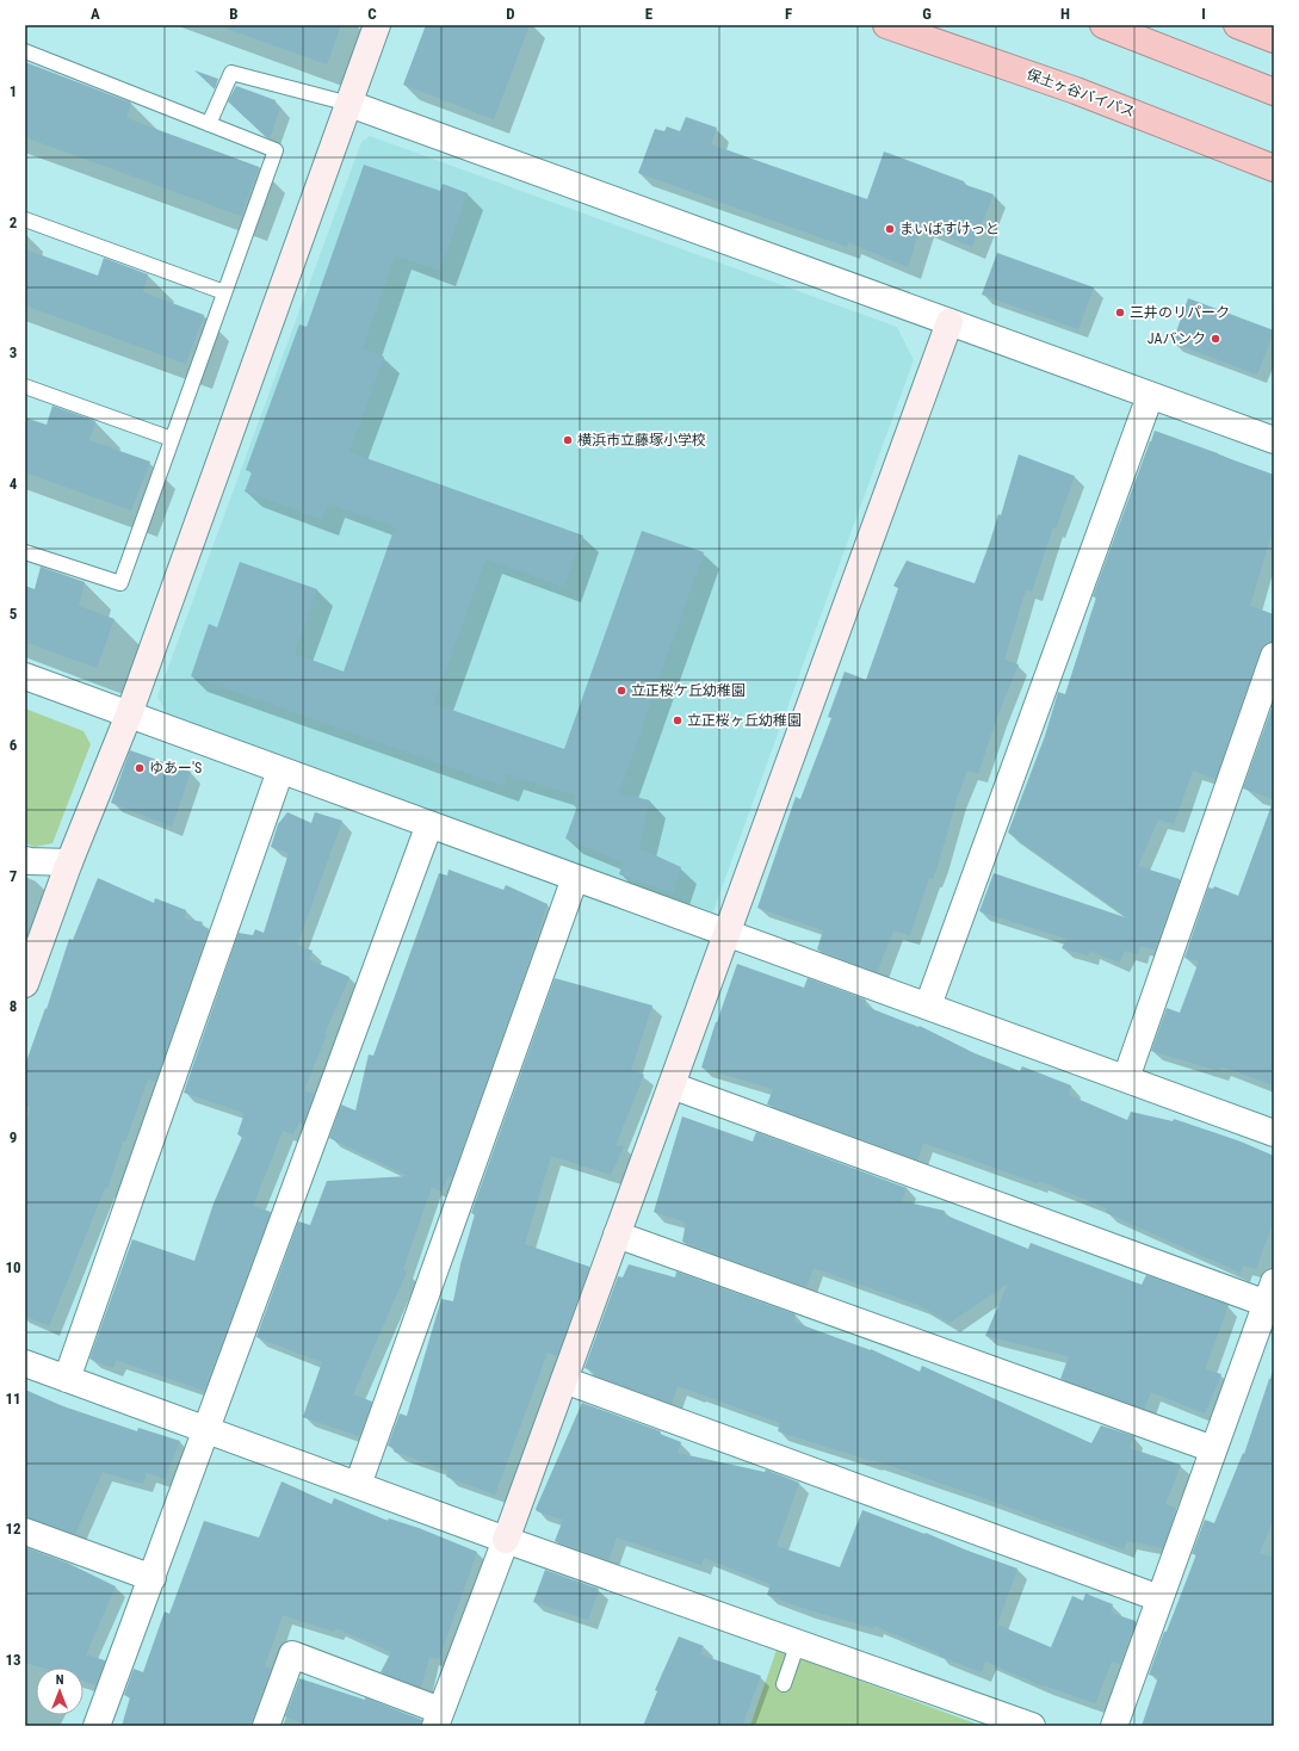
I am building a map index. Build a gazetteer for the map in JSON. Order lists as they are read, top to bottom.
{
  "streets": {
    "highway": ["保土ヶ谷バイパス"]
  },
  "places": [
    "まいばすけっと",
    "三井のリパーク",
    "JAバンク",
    "横浜市立藤塚小学校",
    "立正桜ケ丘幼稚園",
    "立正桜ヶ丘幼稚園",
    "ゆあー'S"
  ],
  "north": "top",
  "grid": {
    "columns": [
      "A",
      "B",
      "C",
      "D",
      "E",
      "F",
      "G",
      "H",
      "I"
    ],
    "rows": [
      "1",
      "2",
      "3",
      "4",
      "5",
      "6",
      "7",
      "8",
      "9",
      "10",
      "11",
      "12",
      "13"
    ]
  }
}
